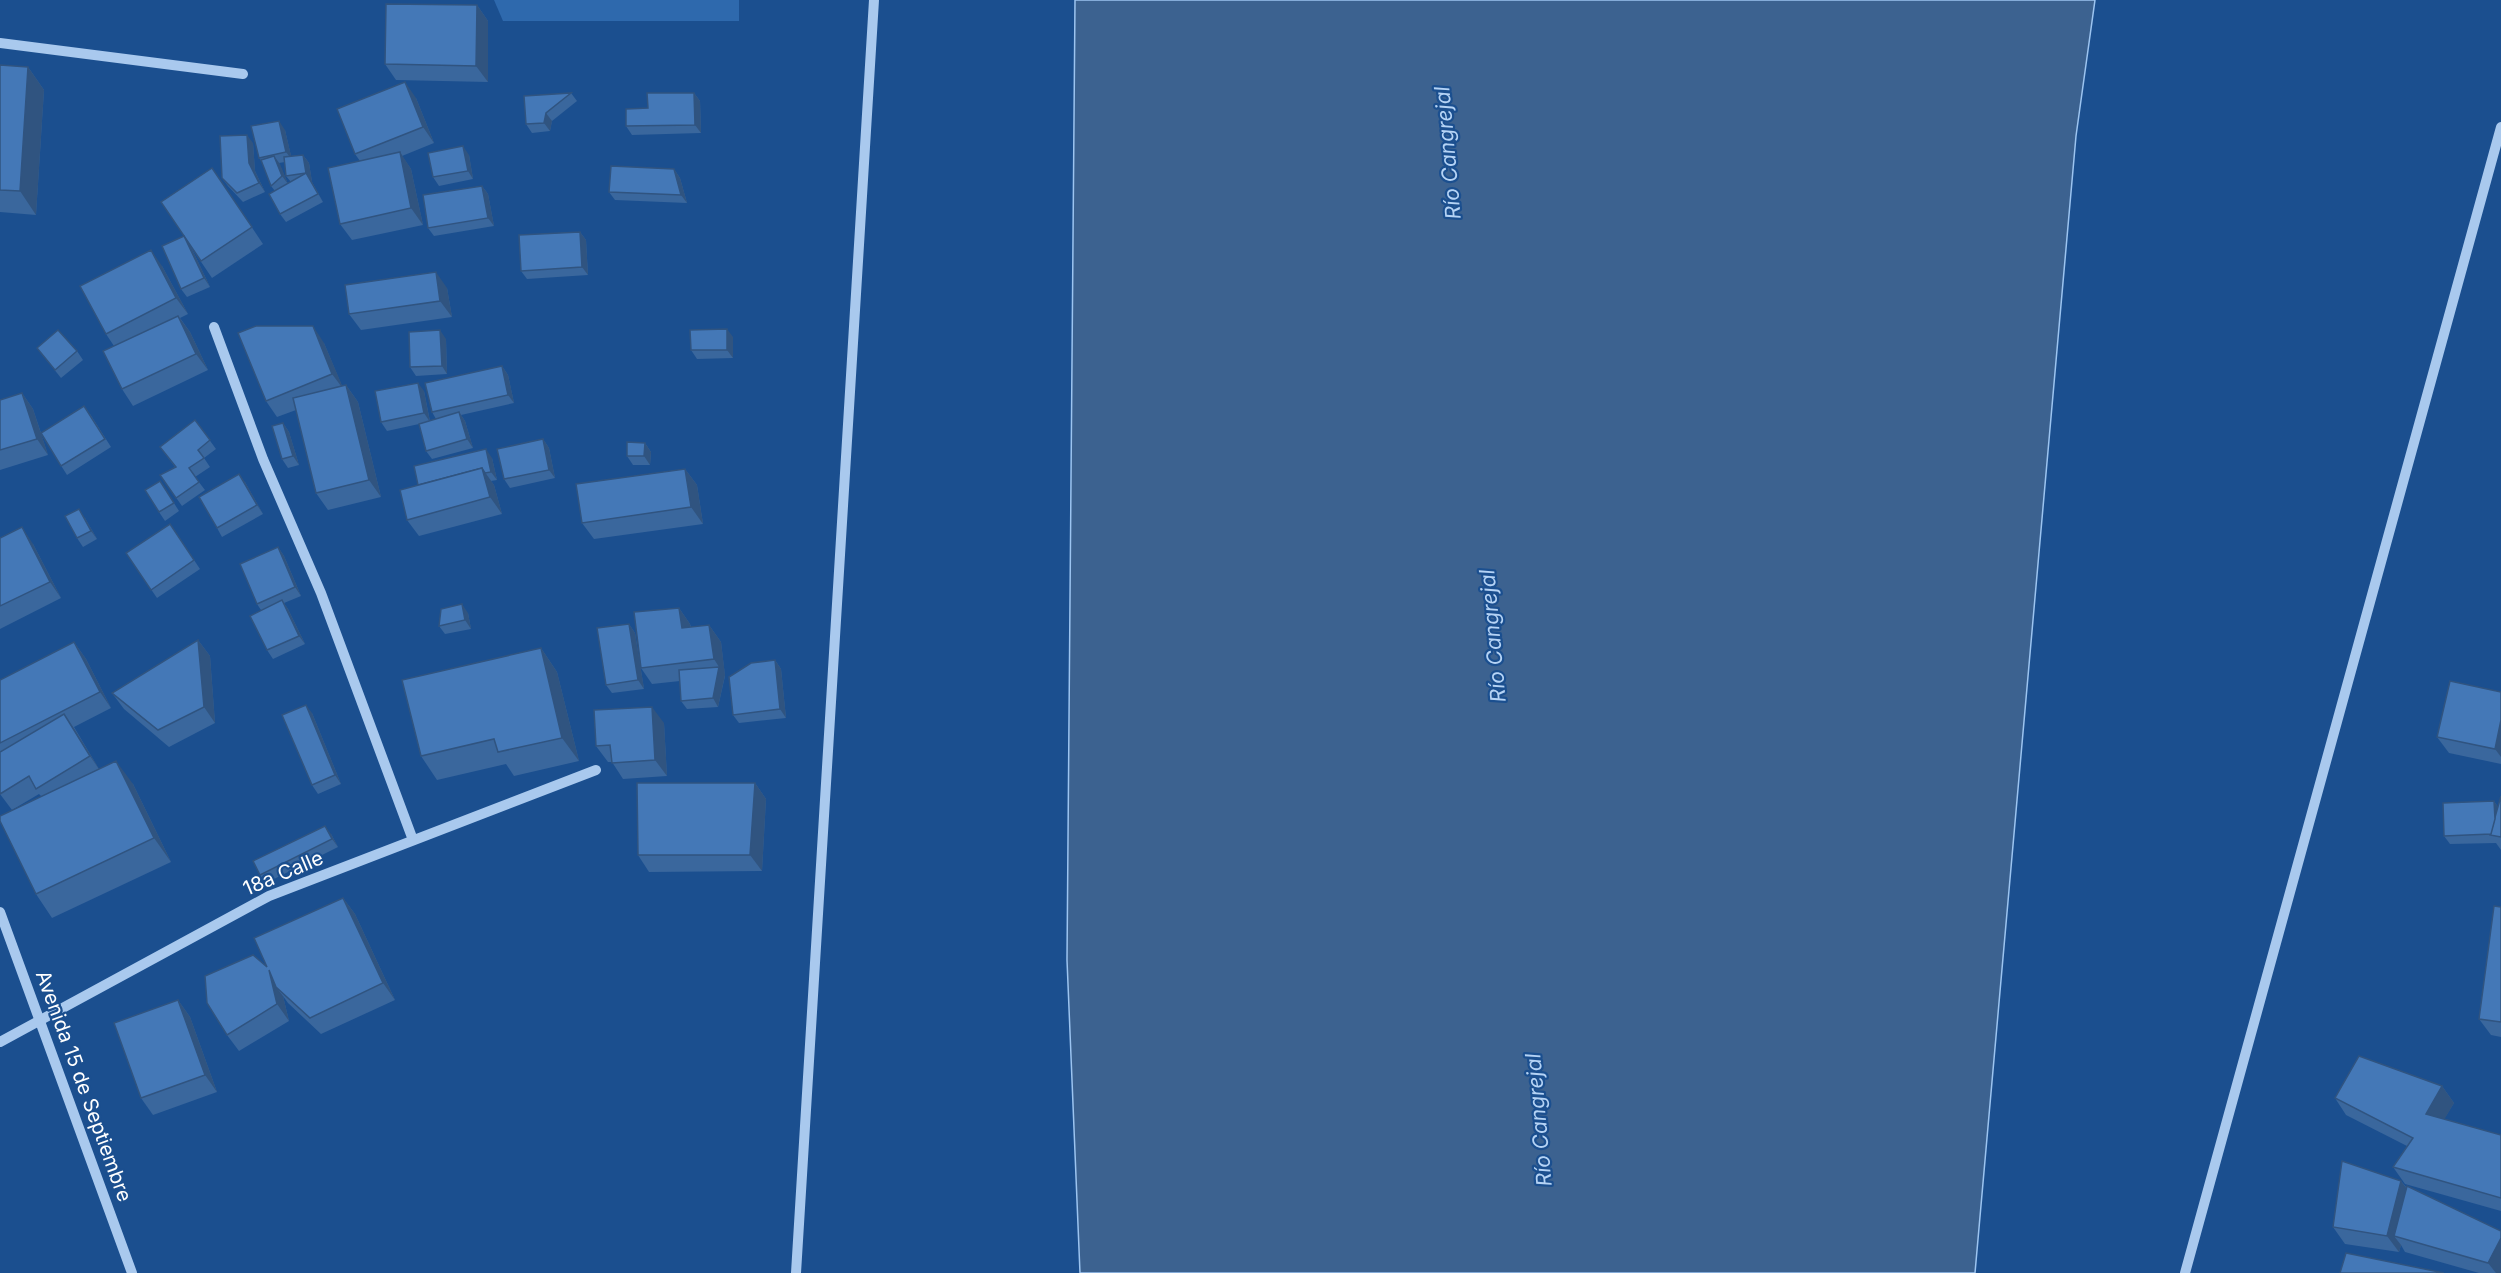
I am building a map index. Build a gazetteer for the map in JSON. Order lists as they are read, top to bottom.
{
  "streets": {
    "street": ["18a Calle", "Avenida 15 de Septiembre"]
  },
  "crossings": [
    ["18a Calle", "Avenida 15 de Septiembre"]
  ],
  "water": ["Río Cangrejal"]
}
